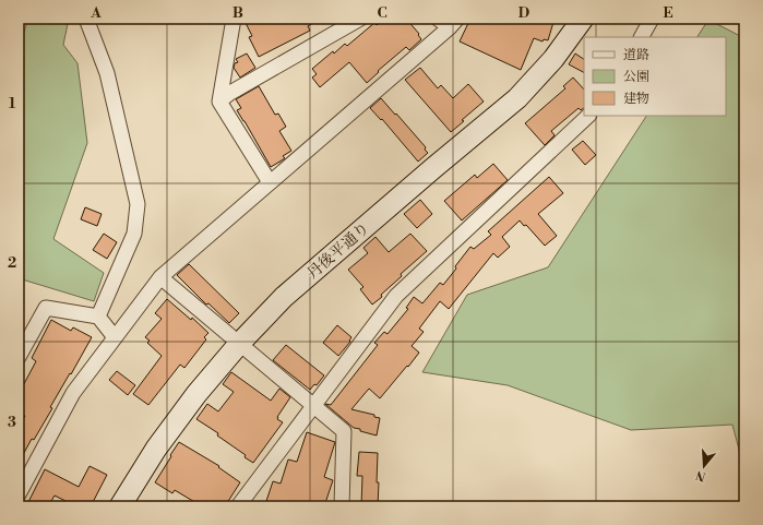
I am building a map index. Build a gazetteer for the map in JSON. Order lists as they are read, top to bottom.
{
  "streets": {
    "street": ["丹後平通り"]
  },
  "legend": ["道路", "公園", "建物"],
  "north": "bottom",
  "grid": {
    "columns": [
      "A",
      "B",
      "C",
      "D",
      "E"
    ],
    "rows": ["1", "2", "3"]
  }
}
